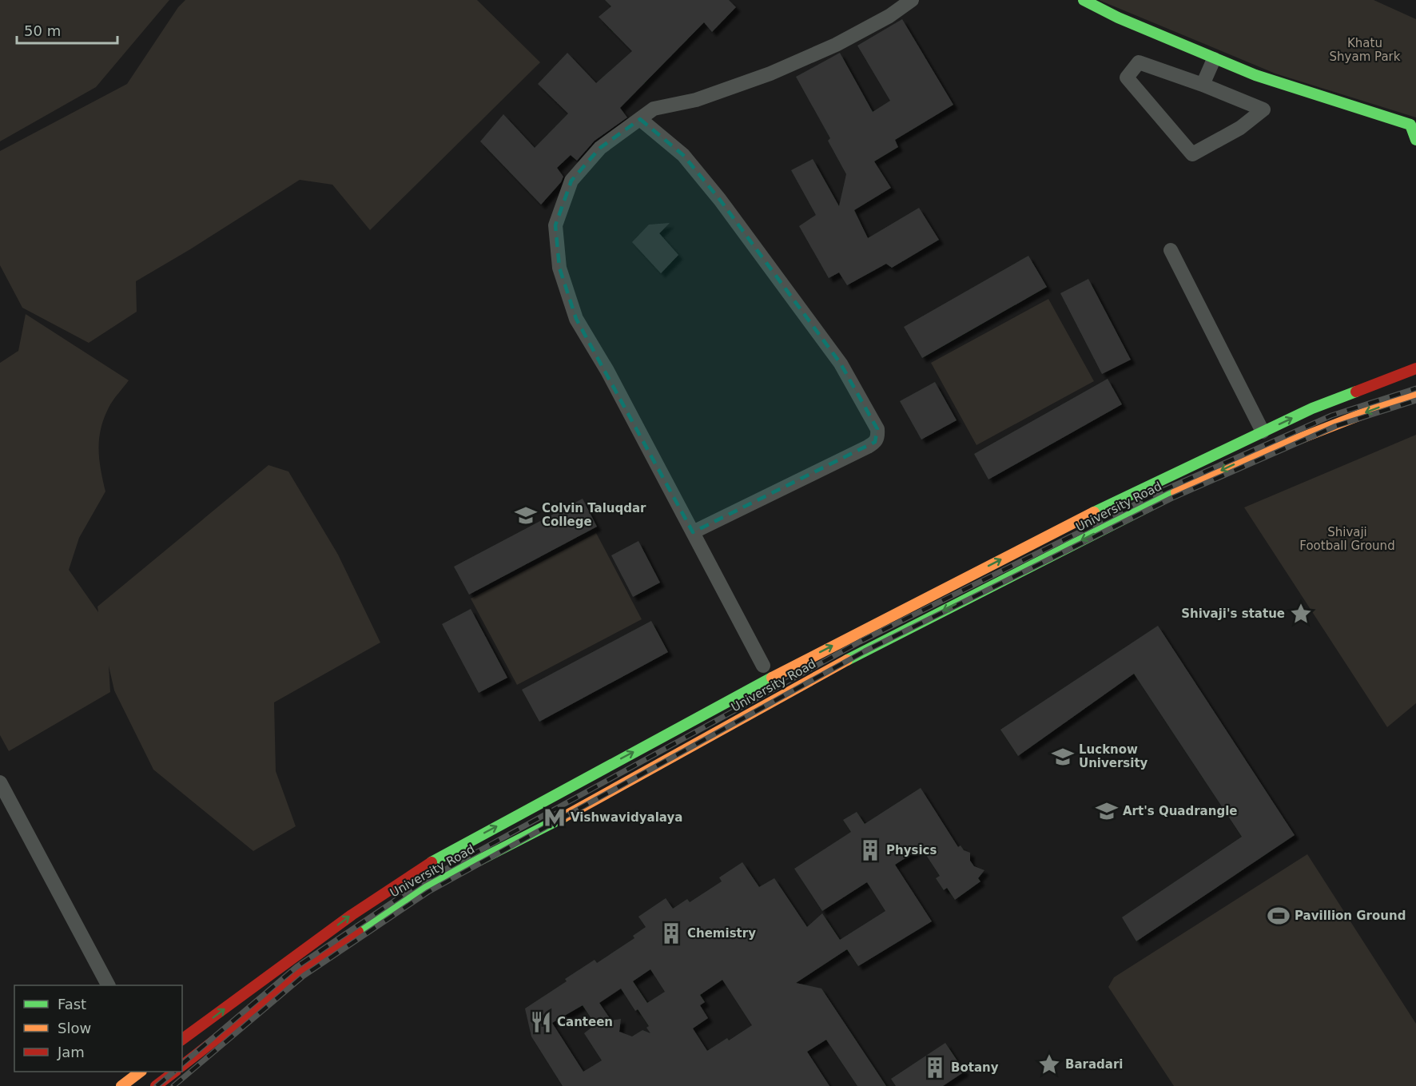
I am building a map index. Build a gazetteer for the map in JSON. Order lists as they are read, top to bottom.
{
  "streets": {
    "main road": ["University Road"]
  },
  "parks": ["Khatu Shyam Park", "Shivaji Football Ground"],
  "places": {
    "school or university": ["Colvin Taluqdar College", "Lucknow University", "Art's Quadrangle"],
    "place": ["Shivaji's statue", "Baradari"],
    "metro station": ["Vishwavidyalaya"],
    "building": ["Physics", "Chemistry", "Botany"],
    "sports": ["Pavillion Ground"],
    "restaurant": ["Canteen"]
  },
  "legend": ["Fast", "Slow", "Jam"],
  "scale_bar": "50 m"
}
